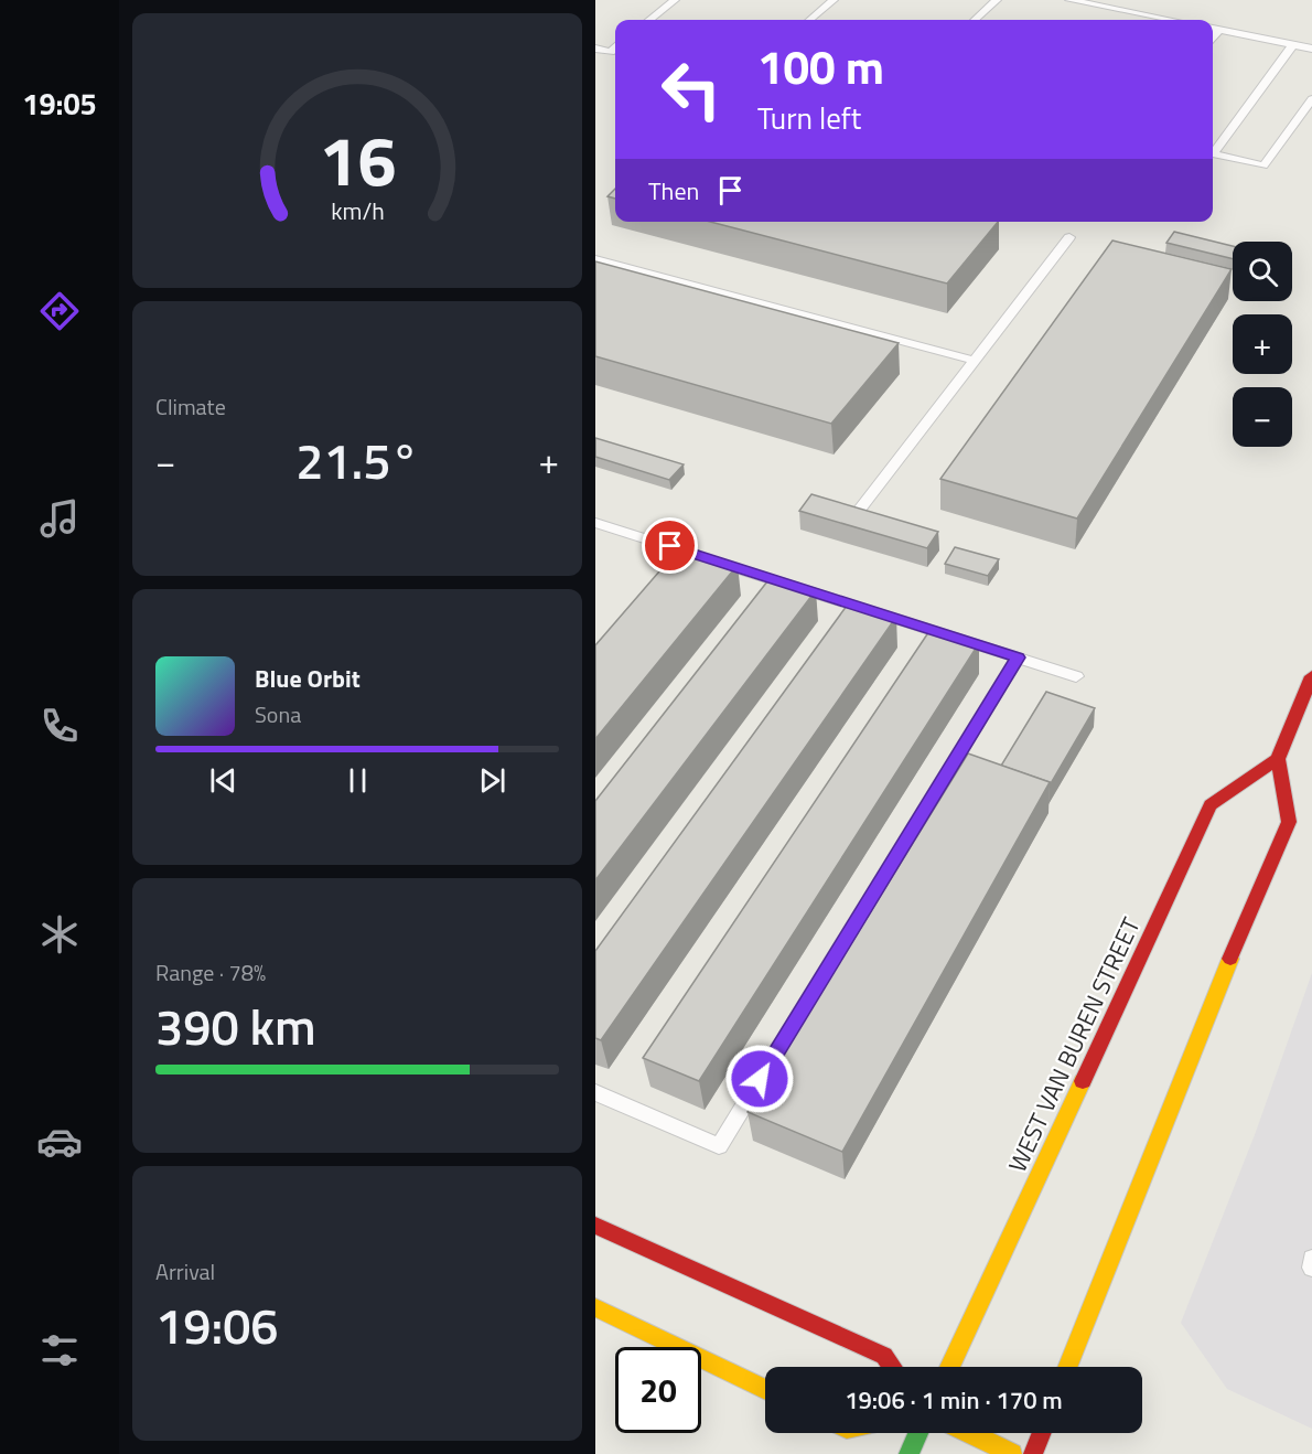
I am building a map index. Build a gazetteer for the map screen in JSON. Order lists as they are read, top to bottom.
{
  "streets": {
    "main road": ["WEST VAN BUREN STREET"]
  },
  "page": {
    "tabs": "19:05",
    "turn": ["100 m", "Turn left"],
    "then": "Then",
    "map_buttons": ["+", "−"],
    "tile": [
      "Climate",
      ["Range · 78%", "390 km"],
      ["Arrival", "19:06"]
    ],
    "heat": ["−", "21.5°", "+"],
    "song": ["Blue Orbit", "Sona"],
    "limit": "20",
    "trip": "19:06 · 1 min · 170 m",
    "gauge": ["16", "km/h"]
  }
}
